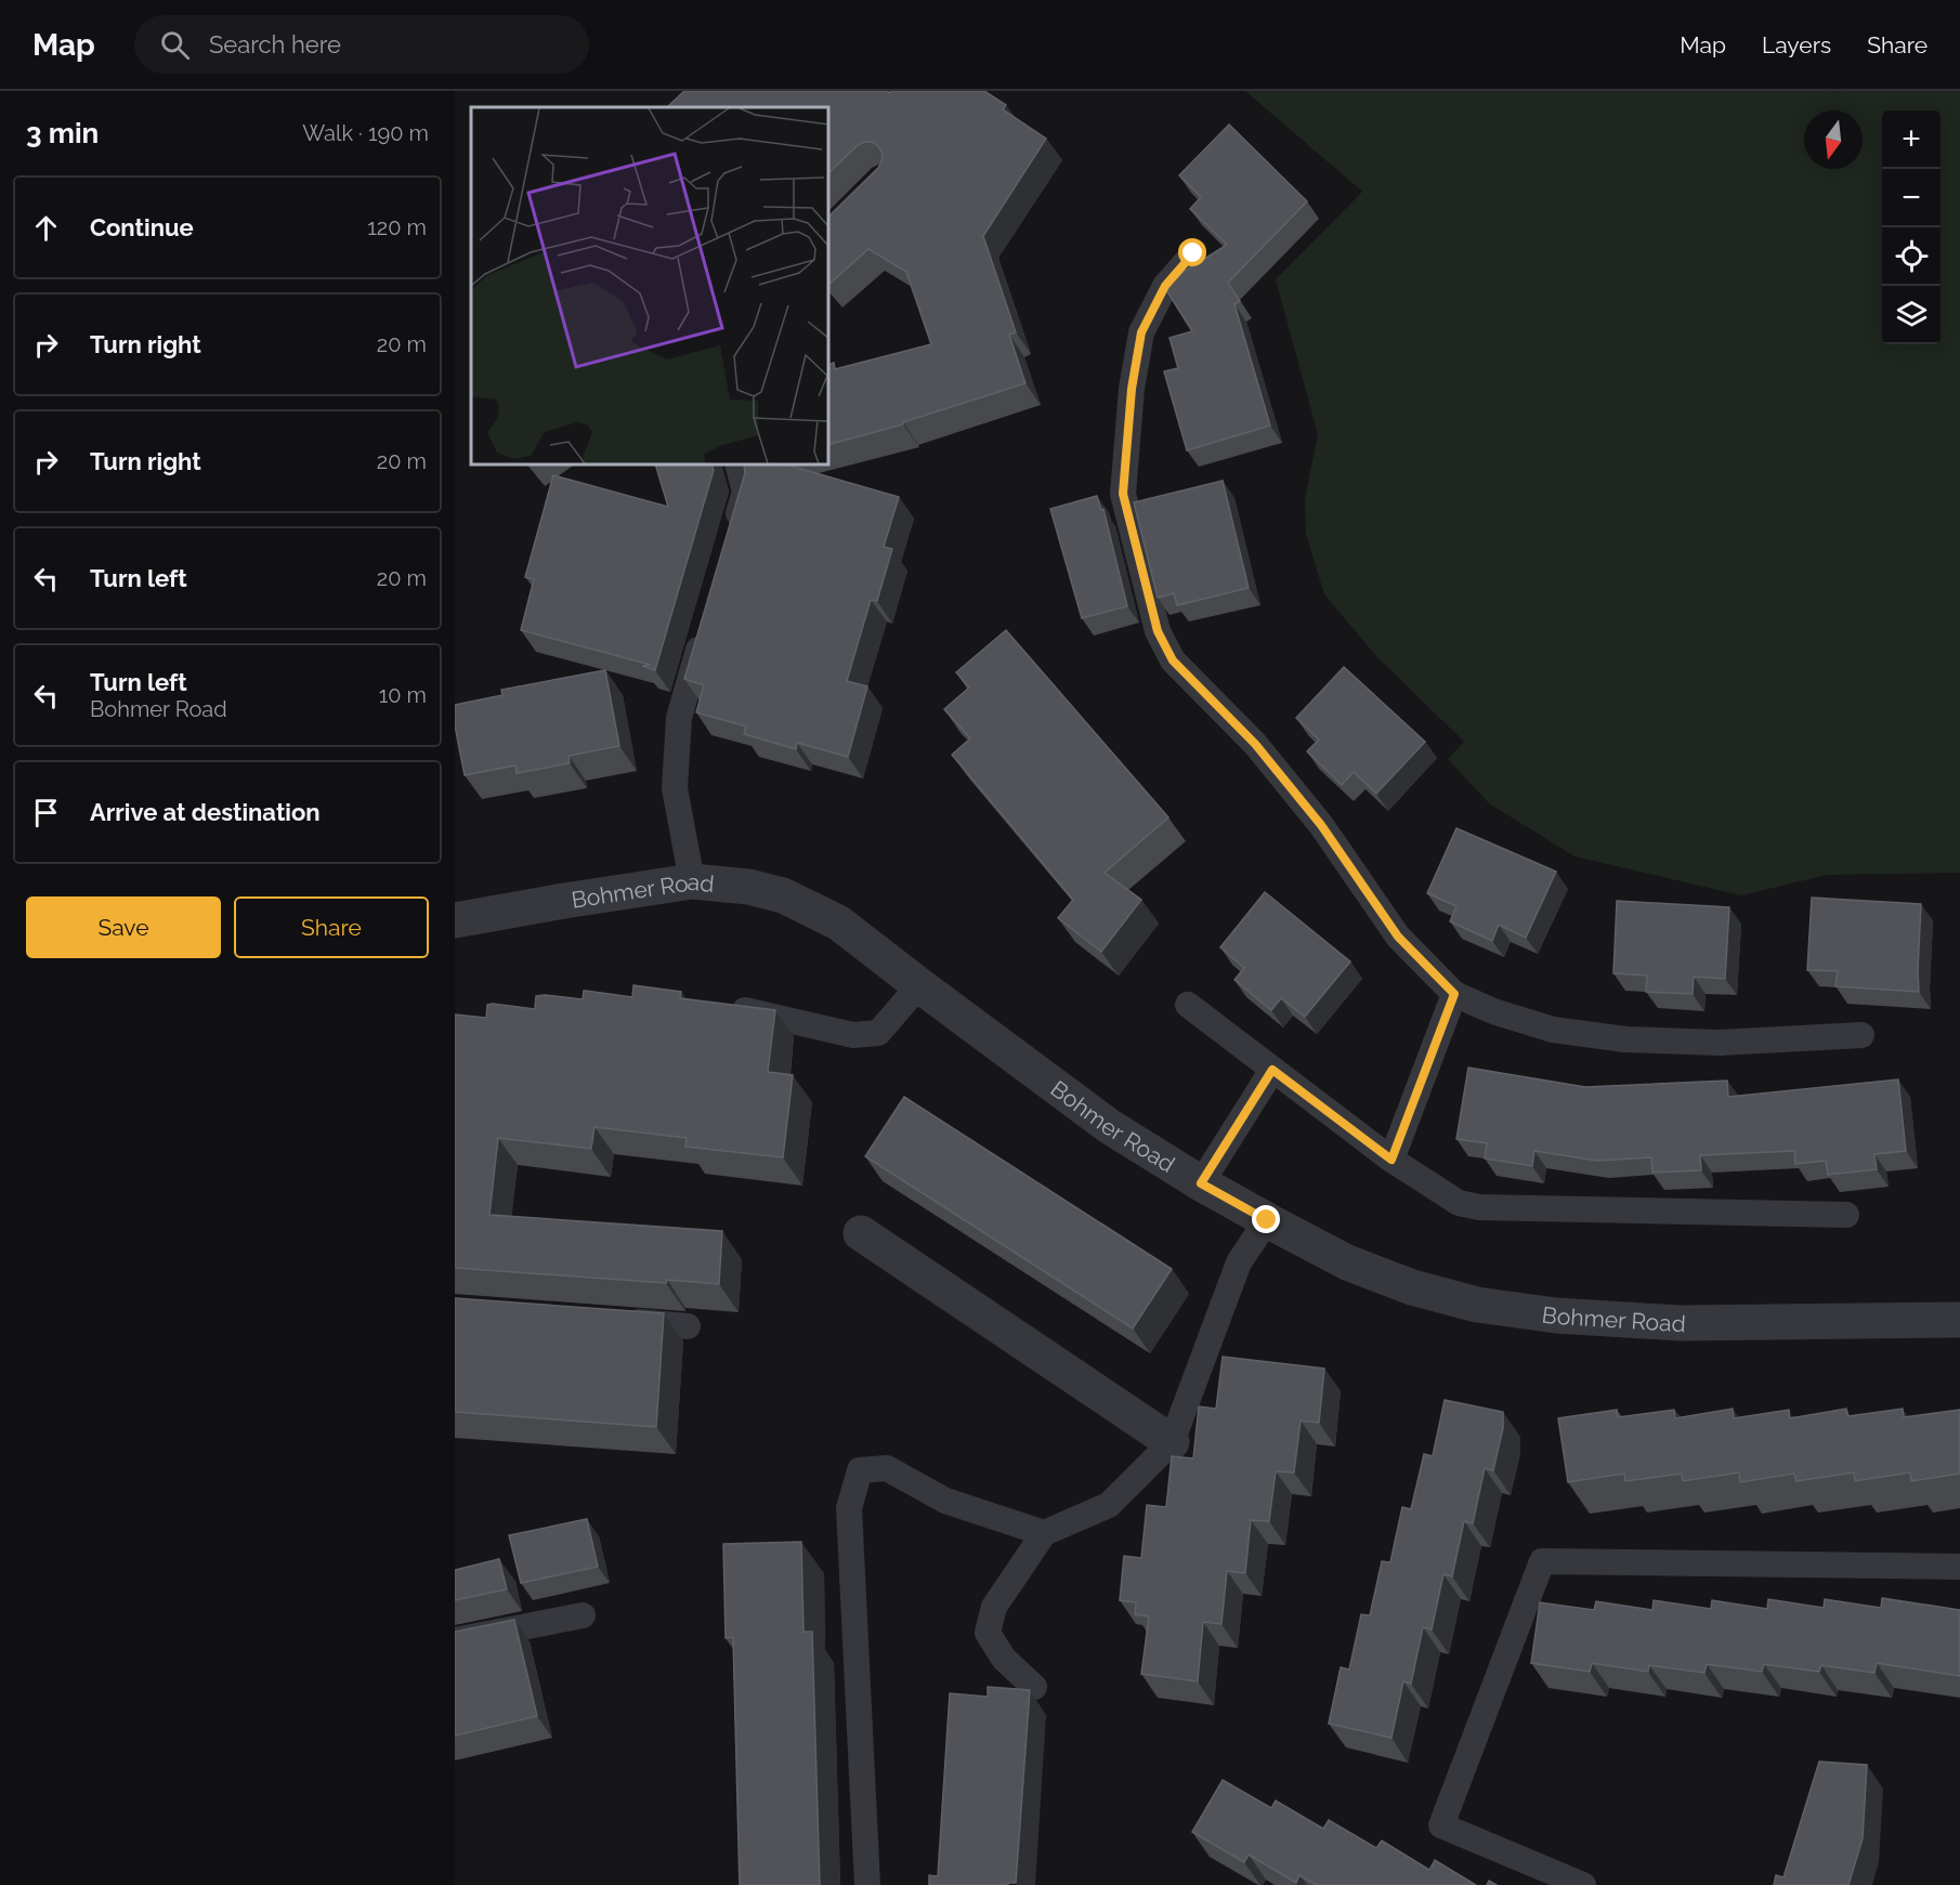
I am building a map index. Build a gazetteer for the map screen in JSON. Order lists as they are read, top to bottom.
{
  "streets": {
    "street": ["Bohmer Road"]
  },
  "north": "bottom",
  "page": {
    "header": "Map",
    "search": "Search here",
    "nav": ["Map", "Layers", "Share"],
    "heading": ["3 min", "Walk · 190 m"],
    "map_buttons": ["+", "−"],
    "list": [
      ["Continue", "120 m"],
      ["Turn right", "20 m"],
      ["Turn right", "20 m"],
      ["Turn left", "20 m"],
      ["Turn left", "Bohmer Road", "10 m"],
      "Arrive at destination"
    ],
    "buttons": ["Save", "Share"]
  }
}
